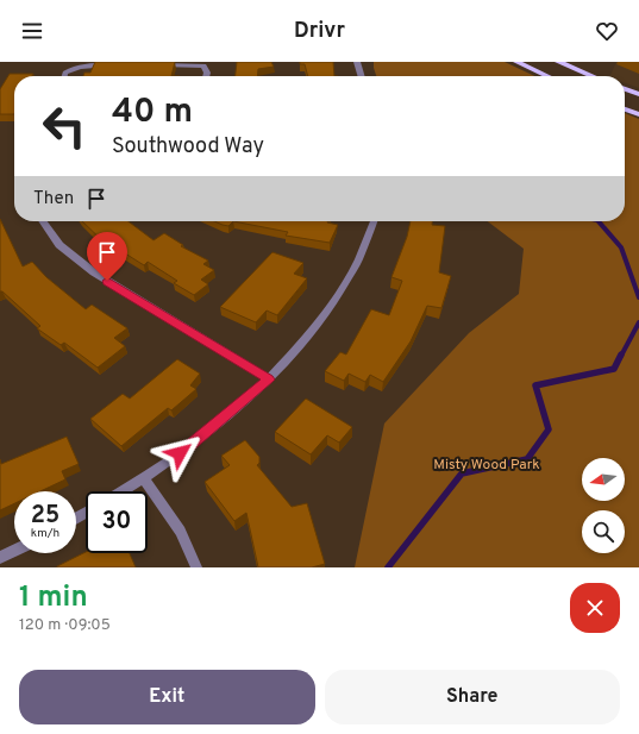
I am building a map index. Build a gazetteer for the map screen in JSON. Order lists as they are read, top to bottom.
{
  "parks": ["Misty Wood Park"],
  "north": "left",
  "page": {
    "header": "Drivr",
    "turn": ["40 m", "Southwood Way"],
    "then": "Then",
    "speed": "25 km/h",
    "limit": "30",
    "heading": ["1 min", "120 m · 09:05"],
    "buttons": ["Exit", "Share"]
  }
}
